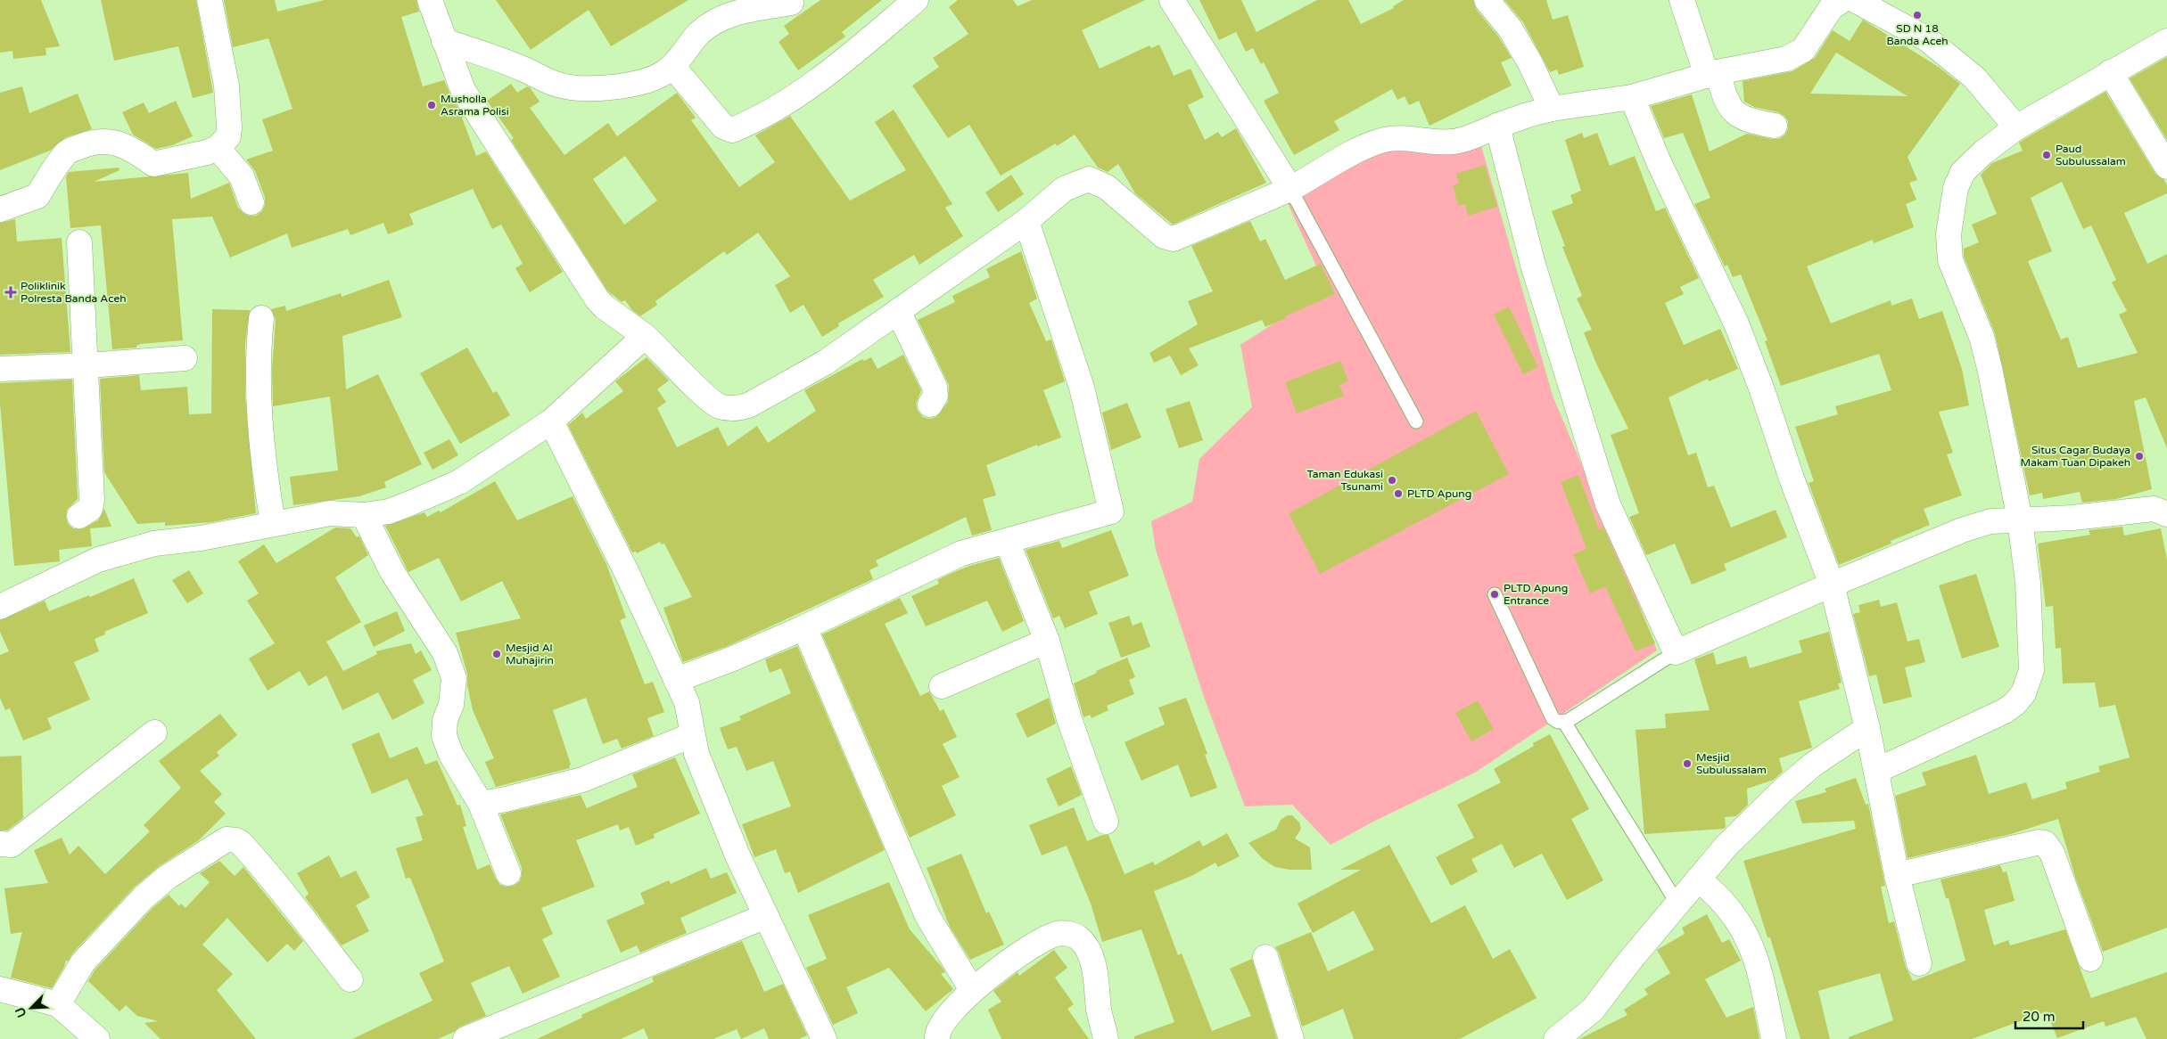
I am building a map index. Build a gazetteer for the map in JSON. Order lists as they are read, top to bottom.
{
  "places": {
    "other": [
      "SD N 18 Banda Aceh",
      "Musholla Asrama Polisi",
      "Paud Subulussalam",
      "Situs Cagar Budaya Makam Tuan Dipakeh",
      "Taman Edukasi Tsunami",
      "PLTD Apung",
      "PLTD Apung Entrance",
      "Mesjid Al Muhajirin",
      "Mesjid Subulussalam"
    ],
    "health": ["Poliklinik Polresta Banda Aceh"]
  },
  "scale_bar": "20 m",
  "north": "bottom left"
}
